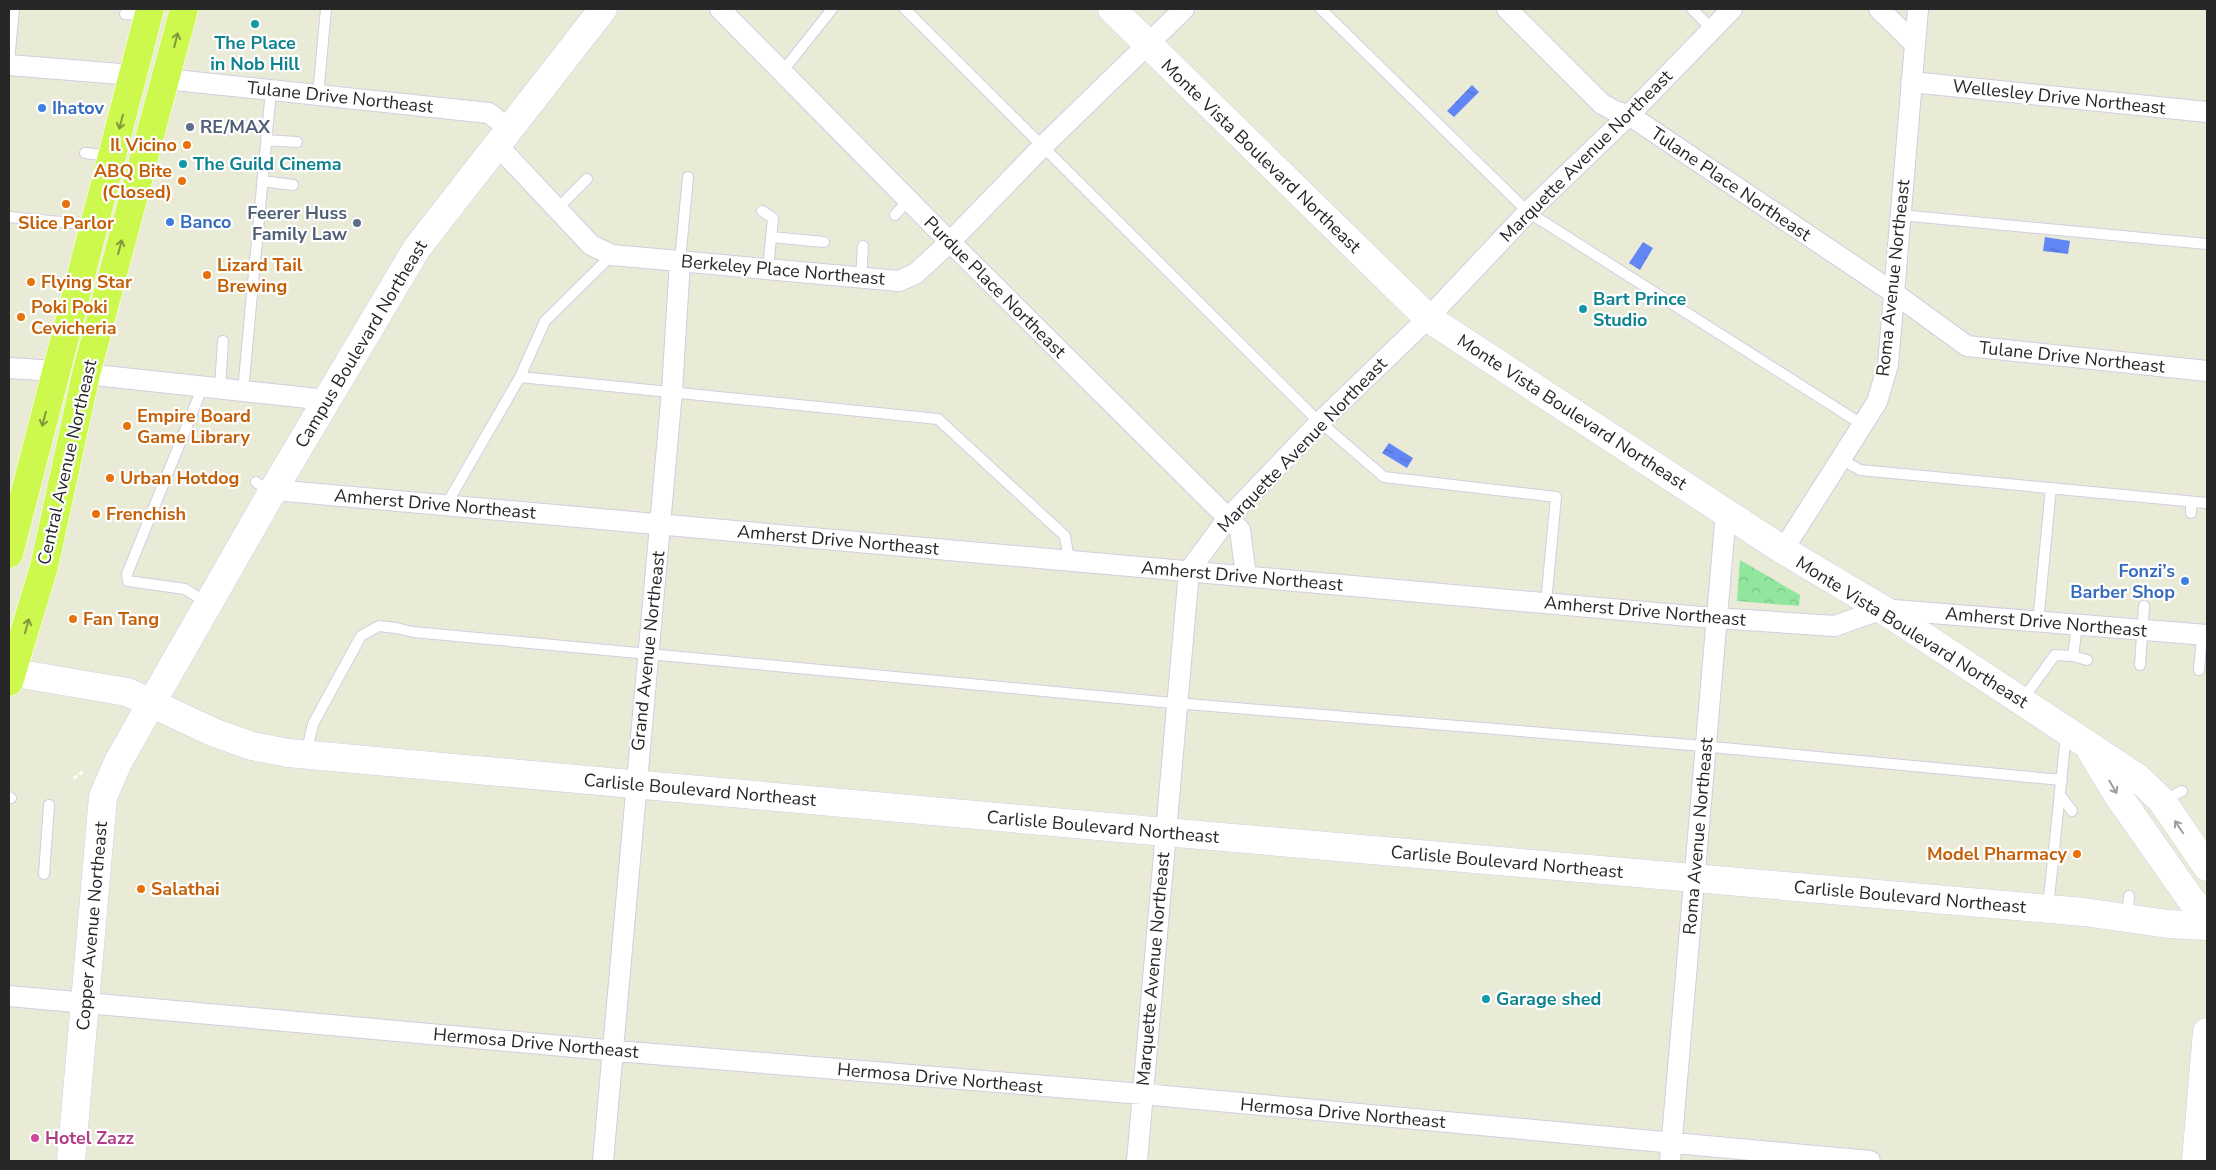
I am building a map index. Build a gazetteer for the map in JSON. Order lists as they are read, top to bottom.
{
  "streets": {
    "main road": ["Central Avenue Northeast"],
    "street": [
      "Tulane Drive Northeast",
      "Wellesley Drive Northeast",
      "Monte Vista Boulevard Northeast",
      "Marquette Avenue Northeast",
      "Tulane Place Northeast",
      "Berkeley Place Northeast",
      "Roma Avenue Northeast",
      "Purdue Place Northeast",
      "Campus Boulevard Northeast",
      "Amherst Drive Northeast",
      "Grand Avenue Northeast",
      "Carlisle Boulevard Northeast",
      "Copper Avenue Northeast",
      "Hermosa Drive Northeast"
    ]
  },
  "crossings": [
    ["Tulane Drive Northeast", "Tulane Place Northeast"],
    ["Tulane Drive Northeast", "Berkeley Place Northeast"],
    ["Tulane Drive Northeast", "Roma Avenue Northeast"],
    ["Tulane Drive Northeast", "Campus Boulevard Northeast"],
    ["Tulane Drive Northeast", "Central Avenue Northeast"],
    ["Wellesley Drive Northeast", "Roma Avenue Northeast"],
    ["Monte Vista Boulevard Northeast", "Marquette Avenue Northeast"],
    ["Monte Vista Boulevard Northeast", "Berkeley Place Northeast"],
    ["Monte Vista Boulevard Northeast", "Roma Avenue Northeast"],
    ["Monte Vista Boulevard Northeast", "Amherst Drive Northeast"],
    ["Marquette Avenue Northeast", "Tulane Place Northeast"],
    ["Marquette Avenue Northeast", "Purdue Place Northeast"],
    ["Marquette Avenue Northeast", "Amherst Drive Northeast"],
    ["Marquette Avenue Northeast", "Carlisle Boulevard Northeast"],
    ["Marquette Avenue Northeast", "Hermosa Drive Northeast"],
    ["Tulane Place Northeast", "Roma Avenue Northeast"],
    ["Berkeley Place Northeast", "Purdue Place Northeast"],
    ["Berkeley Place Northeast", "Campus Boulevard Northeast"],
    ["Berkeley Place Northeast", "Grand Avenue Northeast"],
    ["Roma Avenue Northeast", "Amherst Drive Northeast"],
    ["Roma Avenue Northeast", "Carlisle Boulevard Northeast"],
    ["Roma Avenue Northeast", "Hermosa Drive Northeast"],
    ["Purdue Place Northeast", "Amherst Drive Northeast"],
    ["Campus Boulevard Northeast", "Amherst Drive Northeast"],
    ["Campus Boulevard Northeast", "Carlisle Boulevard Northeast"],
    ["Campus Boulevard Northeast", "Copper Avenue Northeast"],
    ["Central Avenue Northeast", "Carlisle Boulevard Northeast"],
    ["Amherst Drive Northeast", "Grand Avenue Northeast"],
    ["Grand Avenue Northeast", "Carlisle Boulevard Northeast"],
    ["Grand Avenue Northeast", "Hermosa Drive Northeast"],
    ["Carlisle Boulevard Northeast", "Copper Avenue Northeast"],
    ["Copper Avenue Northeast", "Hermosa Drive Northeast"]
  ],
  "places": [
    "The Place in Nob Hill",
    "Ihatov",
    "RE/MAX",
    "Il Vicino",
    "The Guild Cinema",
    "ABQ Bite (Closed)",
    "Slice Parlor",
    "Banco",
    "Feerer Huss Family Law",
    "Lizard Tail Brewing",
    "Flying Star",
    "Bart Prince Studio",
    "Poki Poki Cevicheria",
    "Empire Board Game Library",
    "Urban Hotdog",
    "Frenchish",
    "Fonzi’s Barber Shop",
    "Fan Tang",
    "Model Pharmacy",
    "Salathai",
    "Garage shed",
    "Hotel Zazz"
  ]
}
